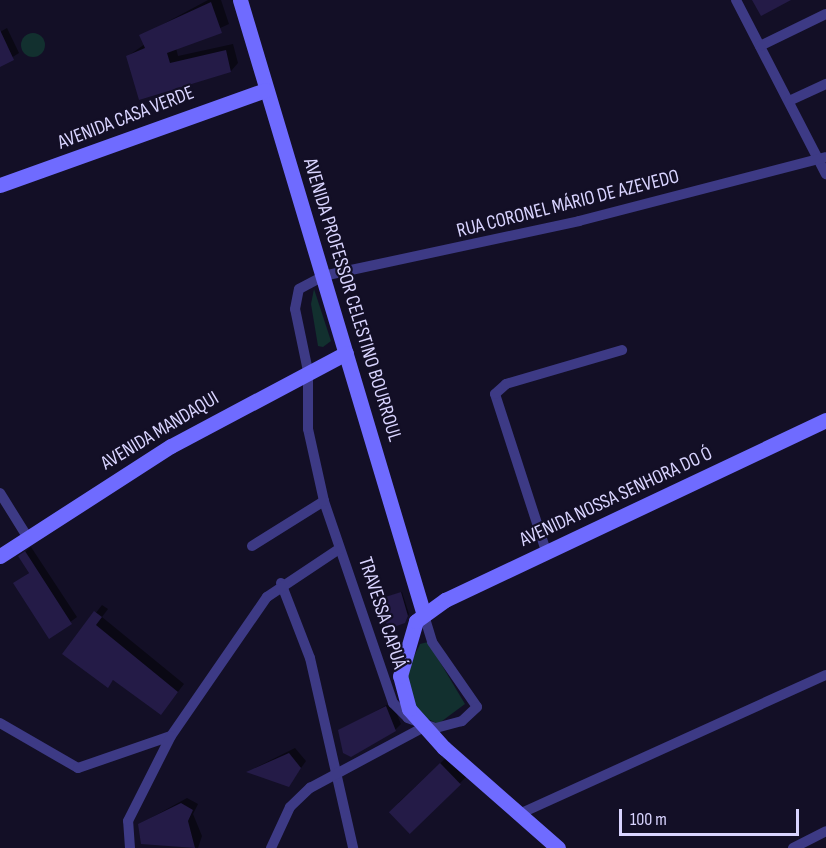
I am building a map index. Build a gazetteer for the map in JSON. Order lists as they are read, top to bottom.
{
  "streets": {
    "main road": [
      "AVENIDA CASA VERDE",
      "AVENIDA PROFESSOR CELESTINO BOURROUL",
      "AVENIDA MANDAQUI",
      "AVENIDA NOSSA SENHORA DO Ó",
      "TRAVESSA CAPUÁ"
    ],
    "street": ["RUA CORONEL MÁRIO DE AZEVEDO"]
  },
  "crossings": [
    ["AVENIDA CASA VERDE", "AVENIDA PROFESSOR CELESTINO BOURROUL"],
    ["RUA CORONEL MÁRIO DE AZEVEDO", "AVENIDA PROFESSOR CELESTINO BOURROUL"],
    ["RUA CORONEL MÁRIO DE AZEVEDO", "TRAVESSA CAPUÁ"],
    ["AVENIDA PROFESSOR CELESTINO BOURROUL", "AVENIDA MANDAQUI"],
    ["AVENIDA PROFESSOR CELESTINO BOURROUL", "AVENIDA NOSSA SENHORA DO Ó"],
    ["AVENIDA PROFESSOR CELESTINO BOURROUL", "TRAVESSA CAPUÁ"],
    ["AVENIDA MANDAQUI", "TRAVESSA CAPUÁ"],
    ["AVENIDA NOSSA SENHORA DO Ó", "TRAVESSA CAPUÁ"]
  ],
  "scale_bar": "100 m"
}
